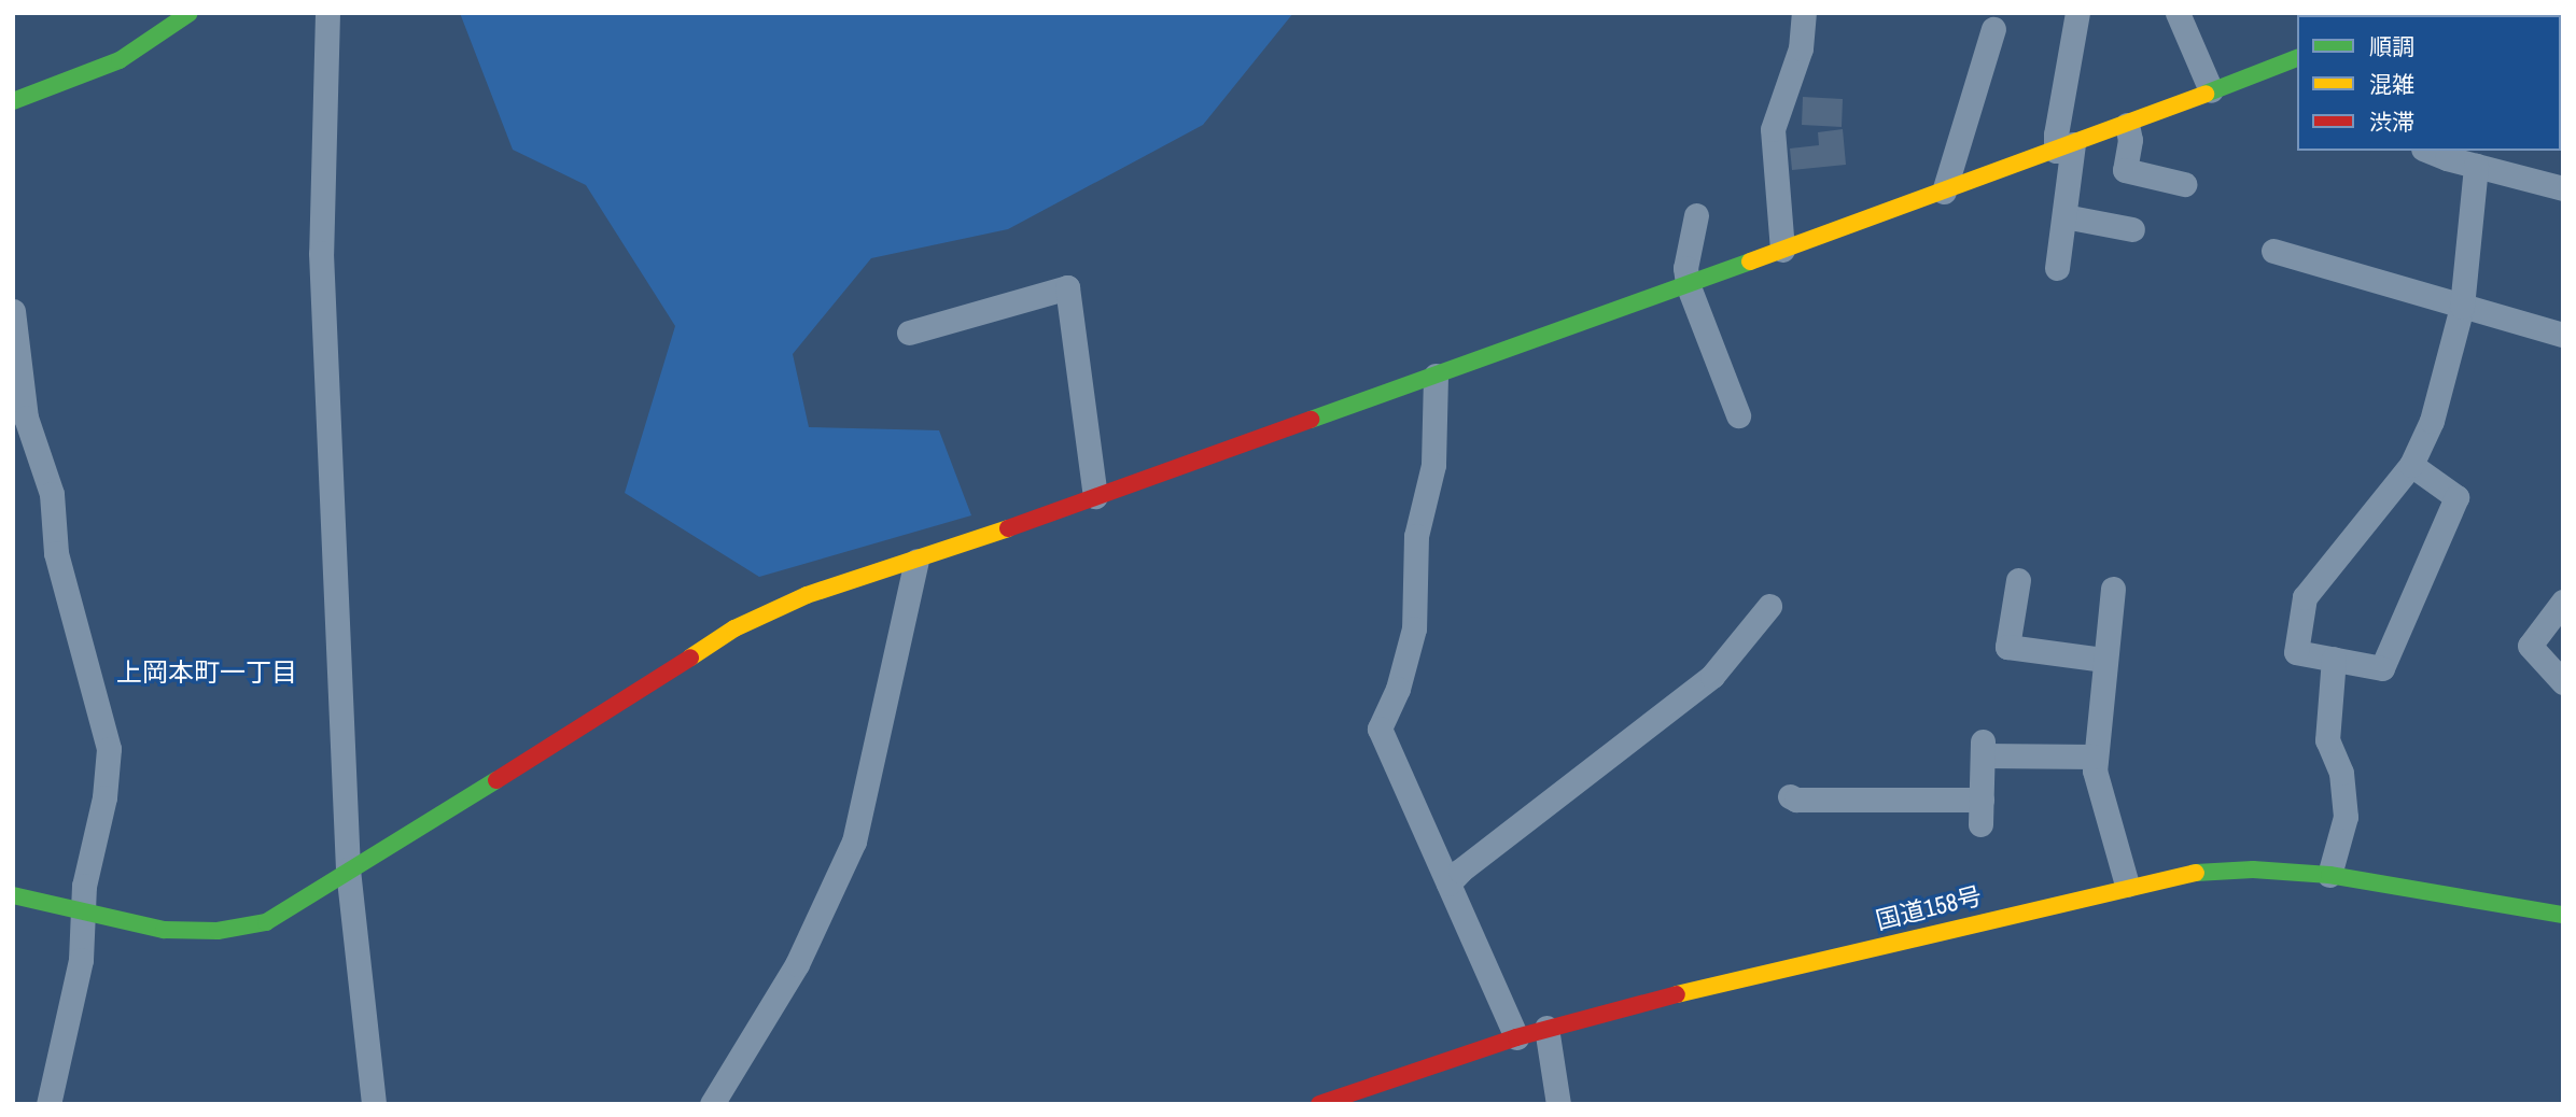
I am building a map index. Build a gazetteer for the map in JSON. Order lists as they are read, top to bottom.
{
  "streets": {
    "main road": ["国道158号"]
  },
  "districts": ["上岡本町一丁目"],
  "legend": ["順調", "混雑", "渋滞"]
}
